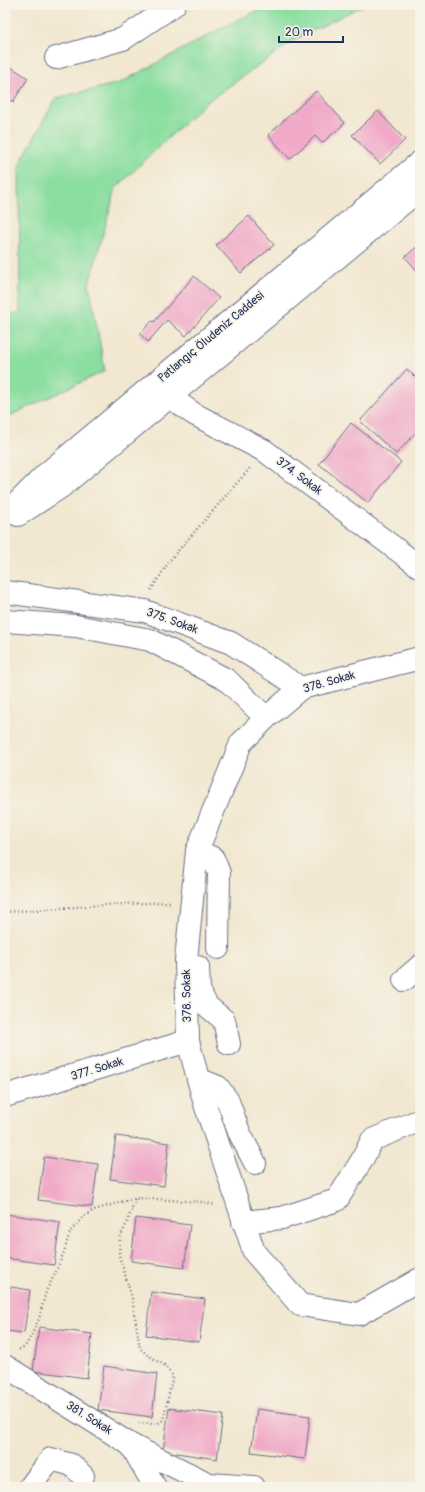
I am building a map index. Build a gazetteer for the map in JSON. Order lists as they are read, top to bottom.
{
  "streets": {
    "street": [
      "Patlangıç Öludeniz Caddesi",
      "374. Sokak",
      "375. Sokak",
      "378. Sokak",
      "377. Sokak",
      "381. Sokak"
    ]
  },
  "crossings": [
    ["Patlangıç Öludeniz Caddesi", "374. Sokak"],
    ["375. Sokak", "378. Sokak"],
    ["378. Sokak", "377. Sokak"]
  ],
  "scale_bar": "20 m"
}
